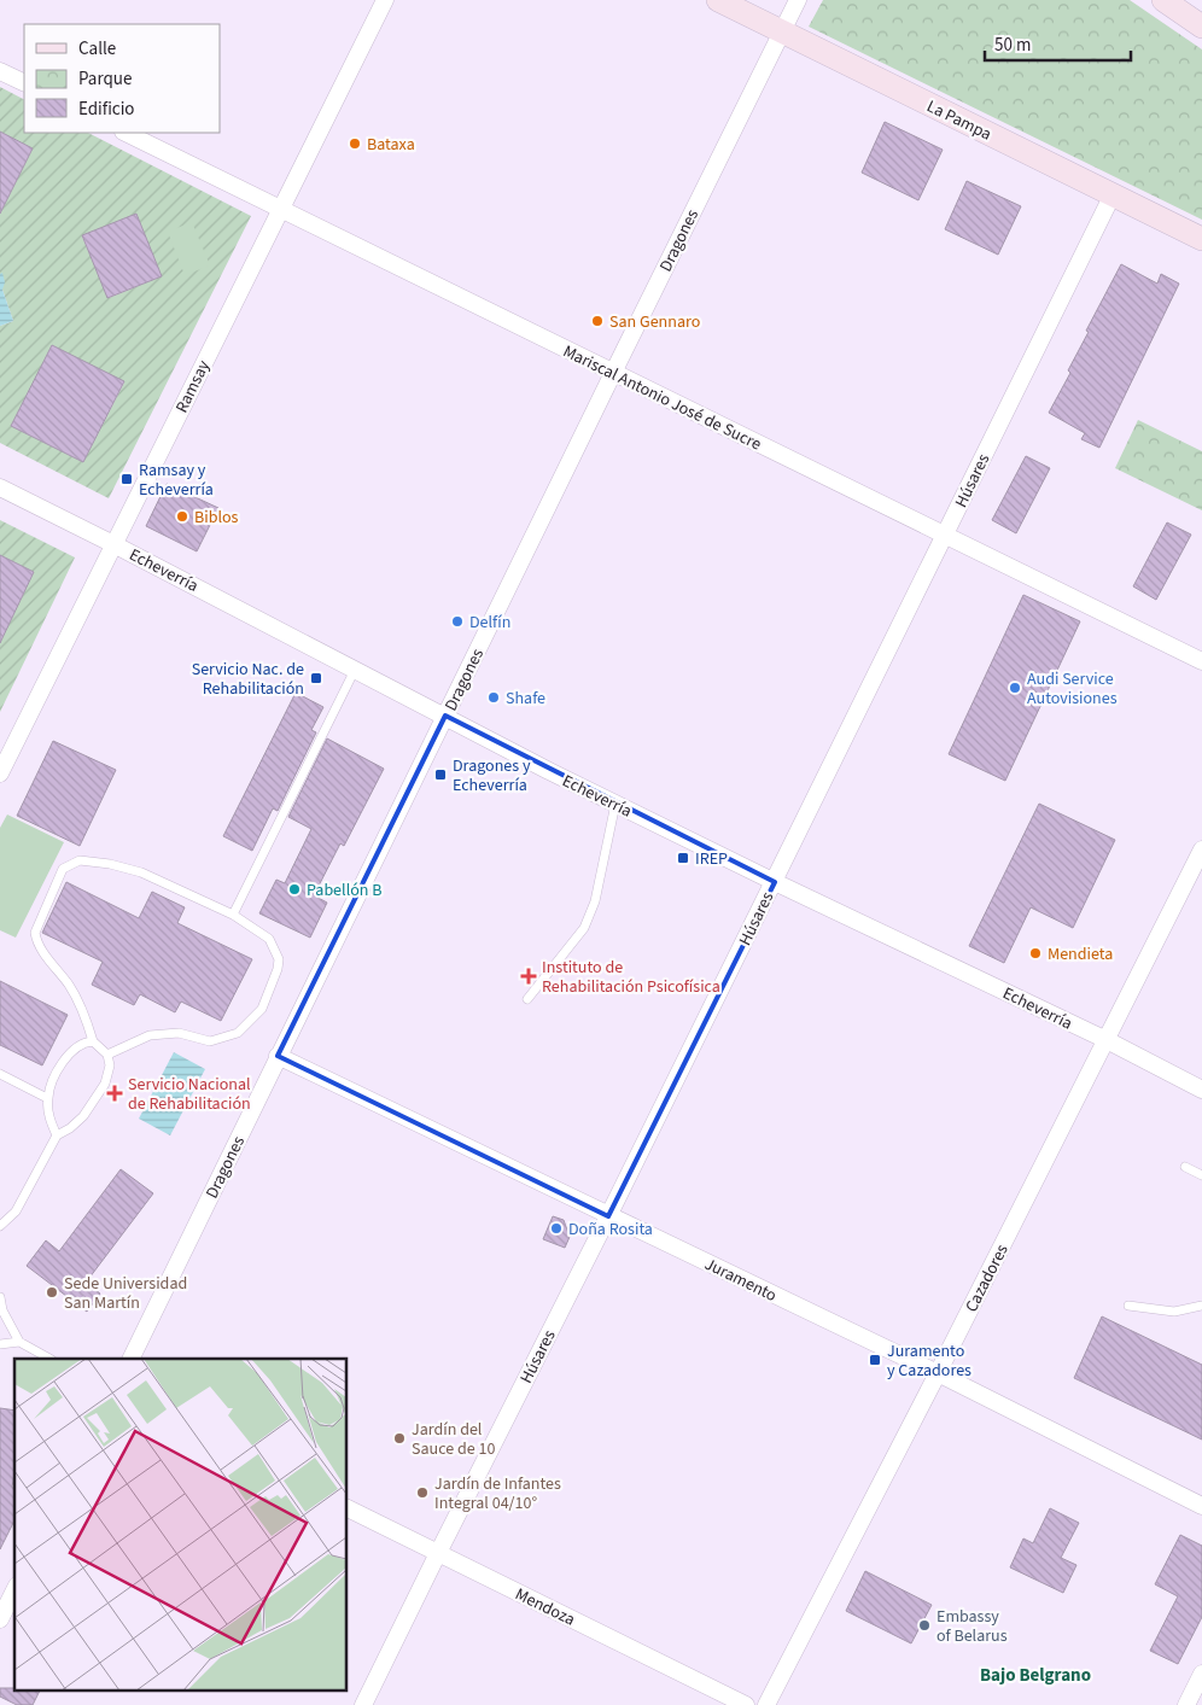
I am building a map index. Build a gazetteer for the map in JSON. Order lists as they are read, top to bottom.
{
  "streets": {
    "street": [
      "La Pampa",
      "Dragones",
      "Ramsay",
      "Mariscal Antonio José de Sucre",
      "Húsares",
      "Echeverría",
      "Cazadores",
      "Juramento",
      "Mendoza"
    ]
  },
  "crossings": [
    ["La Pampa", "Dragones"],
    ["La Pampa", "Húsares"],
    ["Dragones", "Mariscal Antonio José de Sucre"],
    ["Dragones", "Echeverría"],
    ["Dragones", "Juramento"],
    ["Ramsay", "Mariscal Antonio José de Sucre"],
    ["Ramsay", "Echeverría"],
    ["Mariscal Antonio José de Sucre", "Húsares"],
    ["Húsares", "Echeverría"],
    ["Húsares", "Juramento"],
    ["Húsares", "Mendoza"],
    ["Echeverría", "Cazadores"],
    ["Cazadores", "Juramento"]
  ],
  "districts": ["Bajo Belgrano"],
  "places": {
    "other": [
      "Bataxa",
      "San Gennaro",
      "Biblos",
      "Delfín",
      "Audi Service Autovisiones",
      "Shafe",
      "Pabellón B",
      "Mendieta",
      "Doña Rosita",
      "Sede Universidad San Martín",
      "Jardín del Sauce de 10",
      "Jardín de Infantes Integral 04/10°",
      "Embassy of Belarus"
    ],
    "transit": [
      "Ramsay y Echeverría",
      "Servicio Nac. de Rehabilitación",
      "Dragones y Echeverría",
      "IREP",
      "Juramento y Cazadores"
    ],
    "health": ["Instituto de Rehabilitación Psicofísica", "Servicio Nacional de Rehabilitación"]
  },
  "legend": ["Calle", "Parque", "Edificio"],
  "scale_bar": "50 m"
}
